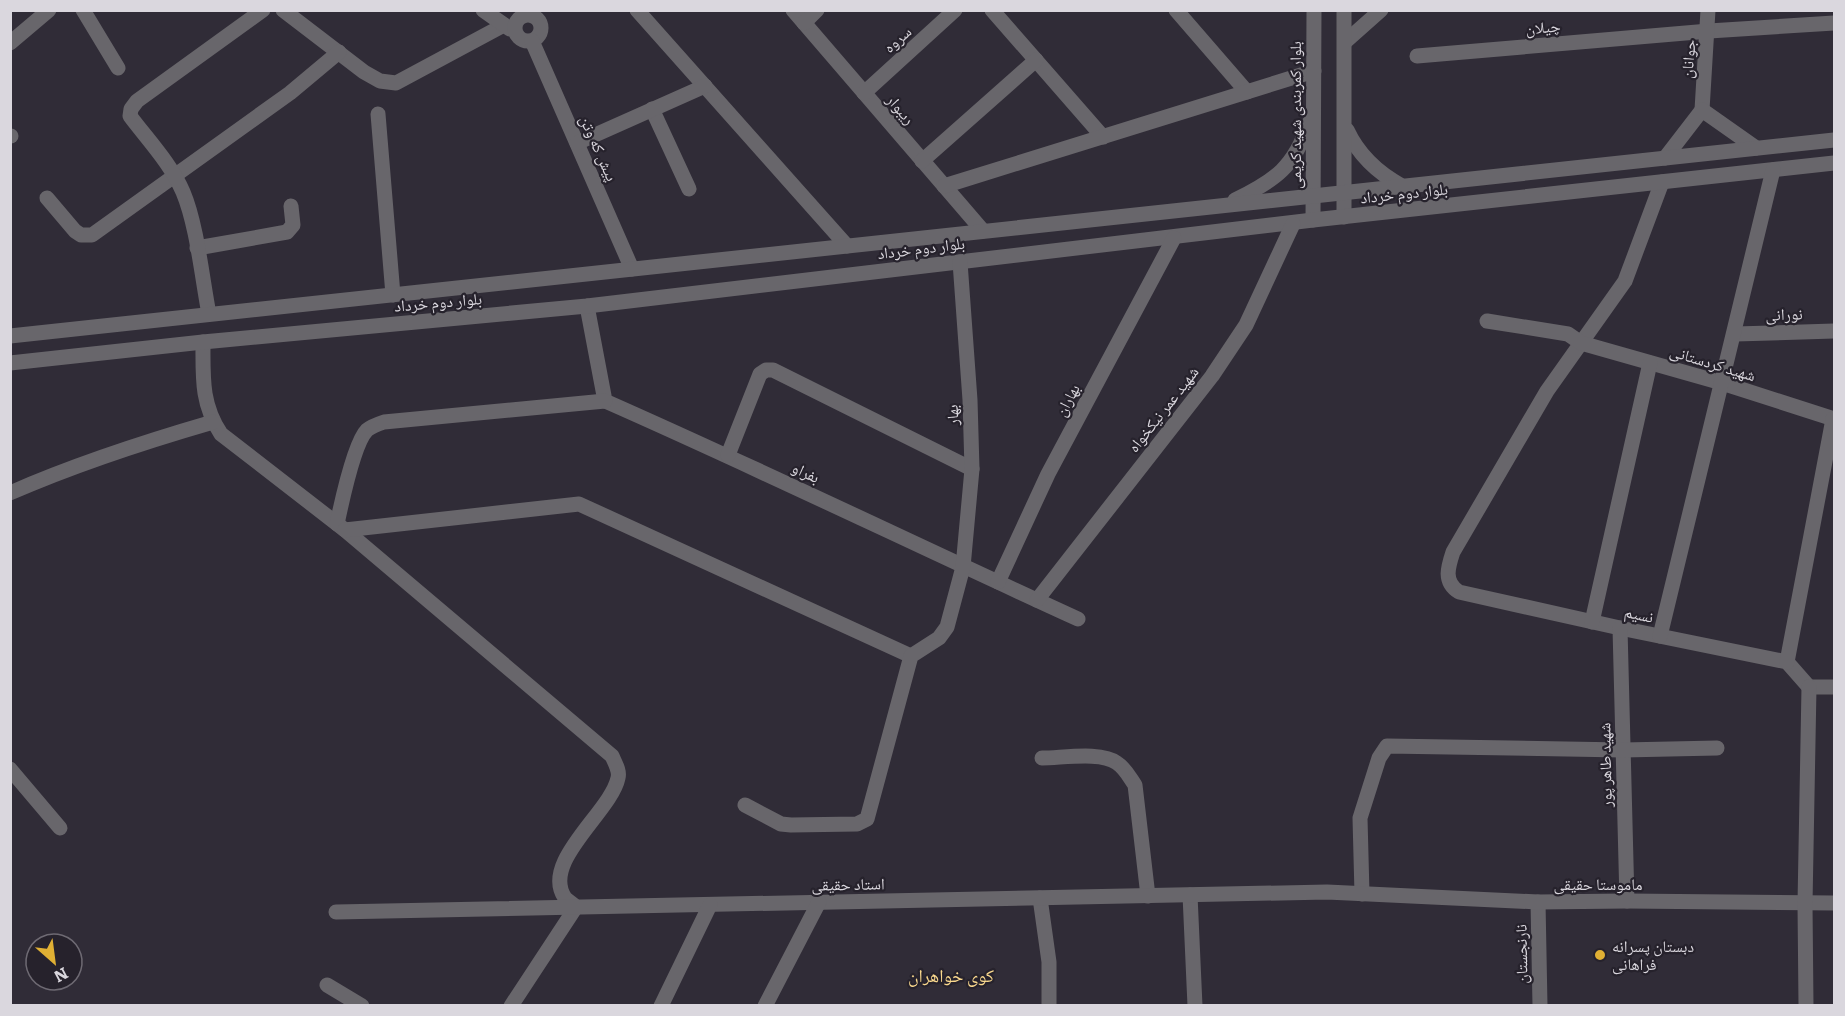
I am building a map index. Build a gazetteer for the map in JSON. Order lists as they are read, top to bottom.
{
  "streets": {
    "street": [
      "چیلان",
      "سروه",
      "جوانان",
      "ریبوار",
      "بلوار کمربندی شهید کریمی",
      "پیش که وتن",
      "بلوار دوم خرداد",
      "نورانی",
      "شهید کردستانی",
      "بهاران",
      "شهید عمر نیکخواه",
      "بهار",
      "بفراو",
      "نسیم",
      "شهید طاهر پور",
      "استاد حقیقی",
      "ماموستا حقیقی",
      "نارنجستان"
    ]
  },
  "crossings": [
    ["چیلان", "جوانان"],
    ["سروه", "ریبوار"],
    ["ریبوار", "بلوار دوم خرداد"],
    ["بلوار کمربندی شهید کریمی", "بلوار دوم خرداد"],
    ["پیش که وتن", "بلوار دوم خرداد"],
    ["بلوار دوم خرداد", "بهاران"],
    ["بلوار دوم خرداد", "شهید عمر نیکخواه"],
    ["بلوار دوم خرداد", "بهار"],
    ["شهید کردستانی", "نسیم"],
    ["بهاران", "بفراو"],
    ["شهید عمر نیکخواه", "بفراو"],
    ["بهار", "بفراو"],
    ["نسیم", "شهید طاهر پور"],
    ["شهید طاهر پور", "ماموستا حقیقی"],
    ["استاد حقیقی", "ماموستا حقیقی"],
    ["ماموستا حقیقی", "نارنجستان"]
  ],
  "districts": ["کوی خواهران"],
  "places": ["دبستان پسرانه فراهانی"],
  "north": "bottom right"
}
